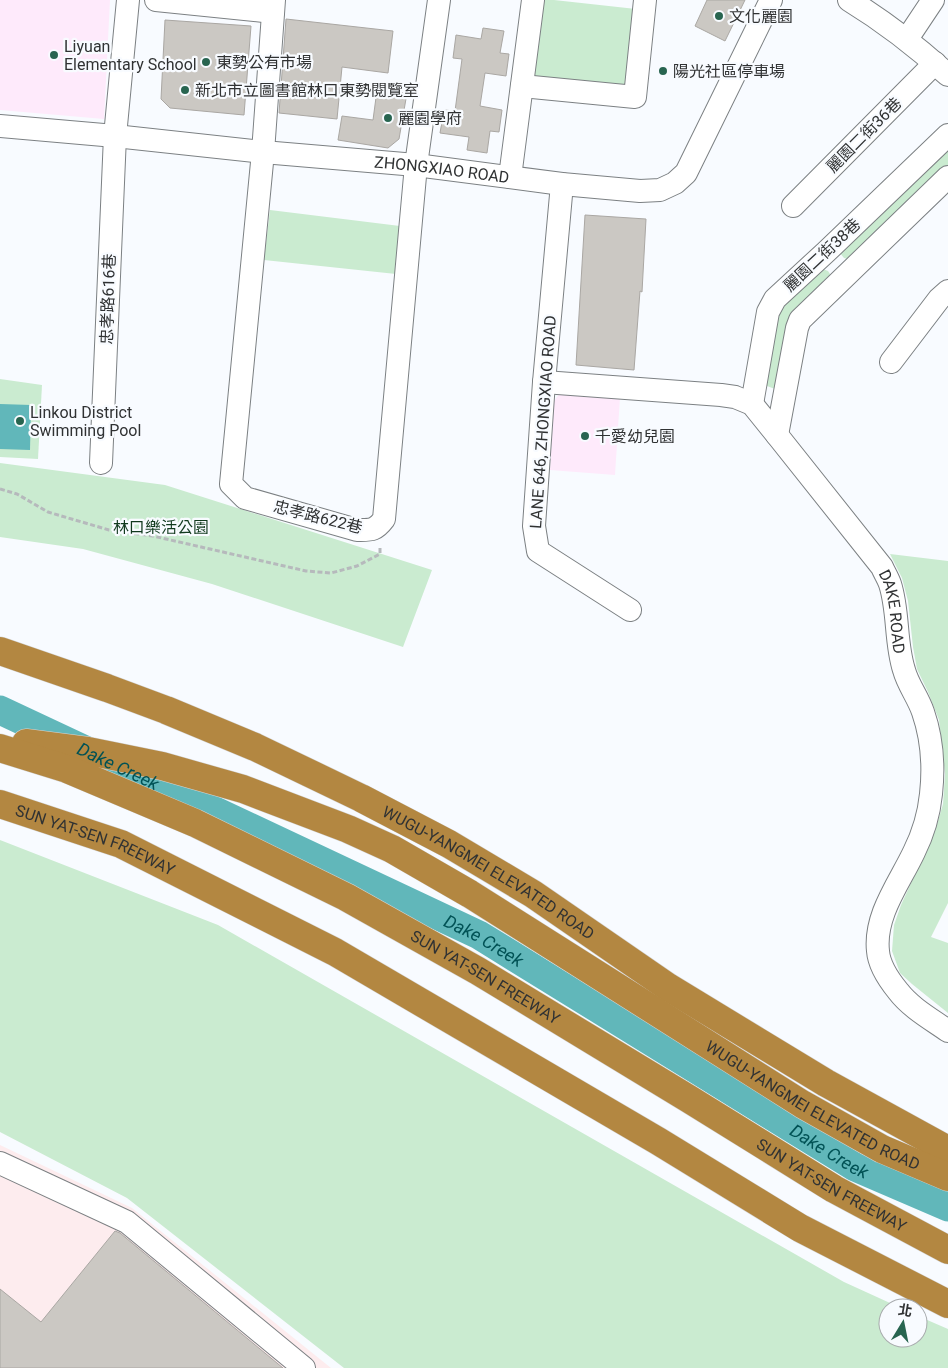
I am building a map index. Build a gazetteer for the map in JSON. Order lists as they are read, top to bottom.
{
  "streets": {
    "highway": ["SUN YAT-SEN FREEWAY", "WUGU-YANGMEI ELEVATED ROAD"],
    "street": [
      "麗園二街36巷",
      "ZHONGXIAO ROAD",
      "麗園二街38巷",
      "忠孝路616巷",
      "LANE 646, ZHONGXIAO ROAD",
      "忠孝路622巷",
      "DAKE ROAD"
    ]
  },
  "crossings": [
    ["ZHONGXIAO ROAD", "忠孝路616巷"],
    ["ZHONGXIAO ROAD", "LANE 646, ZHONGXIAO ROAD"],
    ["ZHONGXIAO ROAD", "忠孝路622巷"],
    ["麗園二街38巷", "DAKE ROAD"]
  ],
  "water": ["Dake Creek"],
  "parks": ["林口樂活公園"],
  "places": [
    "文化麗園",
    "Liyuan Elementary School",
    "東勢公有市場",
    "陽光社區停車場",
    "新北市立圖書館林口東勢閱覽室",
    "麗園學府",
    "Linkou District Swimming Pool",
    "千愛幼兒園"
  ],
  "north": "top"
}
